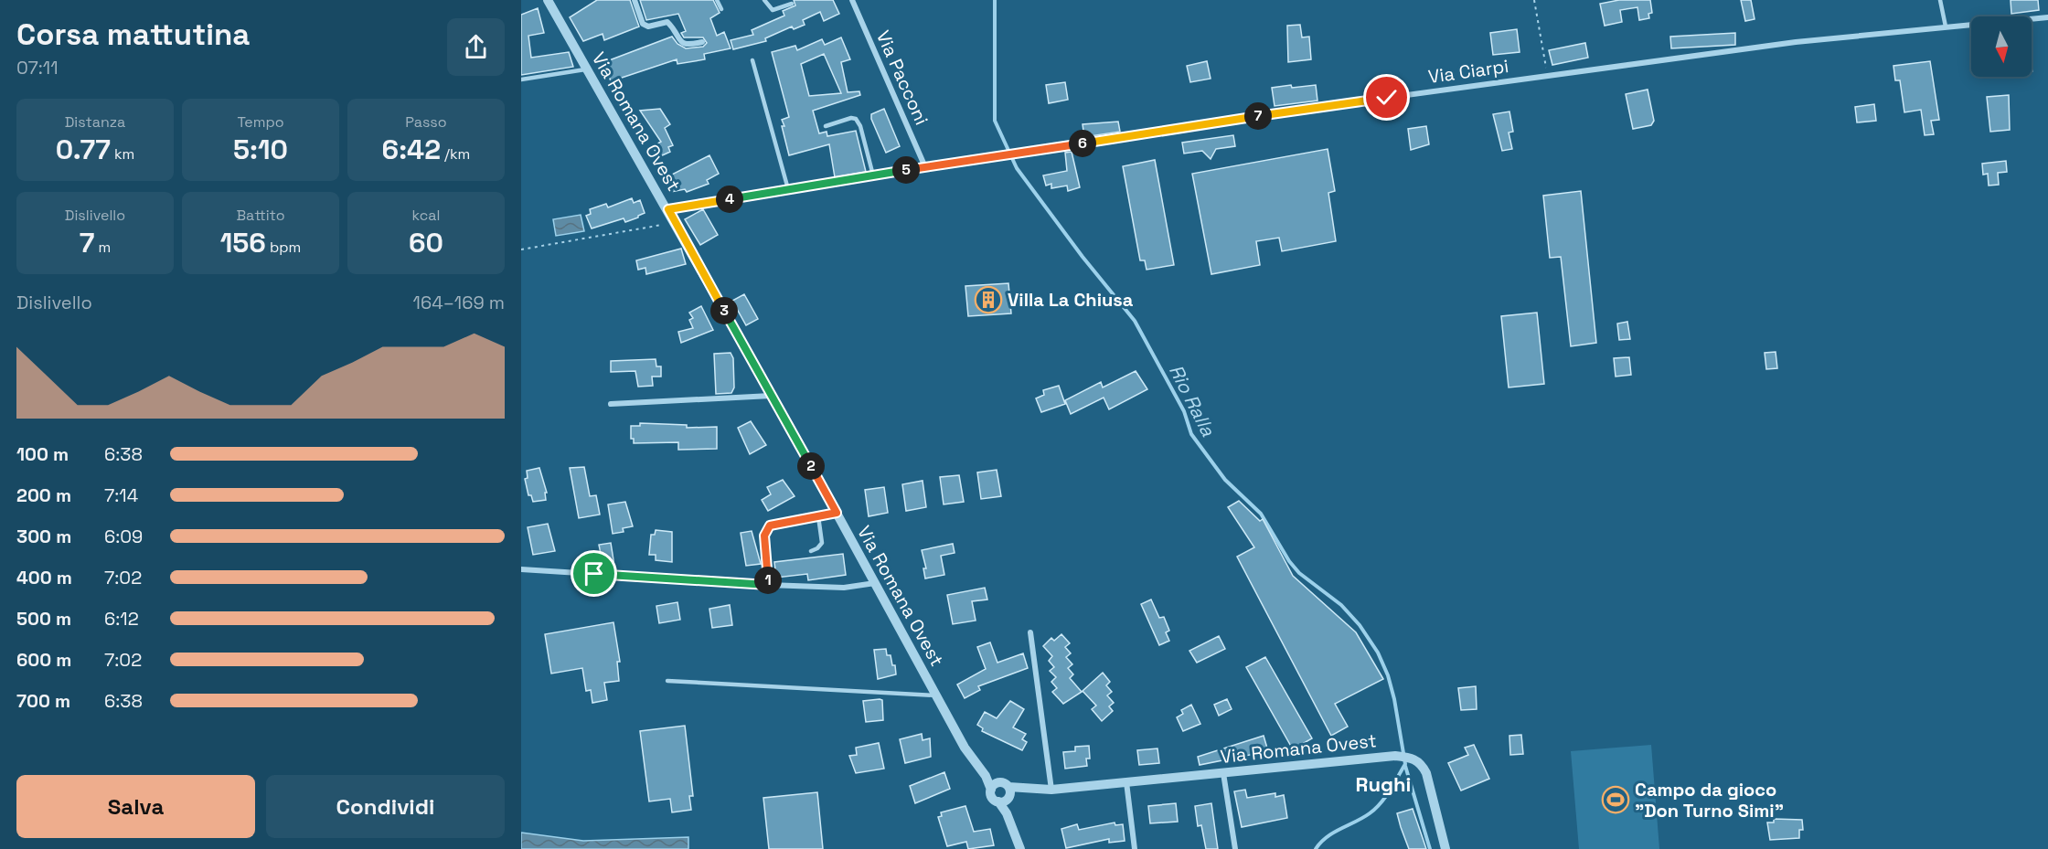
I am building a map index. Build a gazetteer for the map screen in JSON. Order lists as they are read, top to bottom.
{
  "streets": {
    "street": ["Via Ciarpi", "Via Pacconi", "Via Romana Ovest"]
  },
  "crossings": [
    ["Via Ciarpi", "Via Pacconi"],
    ["Via Ciarpi", "Via Romana Ovest"]
  ],
  "districts": ["Rughi"],
  "water": ["Rio Ralla"],
  "places": {
    "building": ["Villa La Chiusa"],
    "sports": ["Campo da gioco \"Don Turno Simi\""]
  },
  "north": "bottom",
  "page": {
    "heading": ["Corsa mattutina", "07:11"],
    "stats": [
      ["Distanza", "0.77 km"],
      ["Tempo", "5:10"],
      ["Passo", "6:42 /km"],
      ["Dislivello", "7 m"],
      ["Battito", "156 bpm"],
      ["kcal", "60"]
    ],
    "pins": [
      "7",
      "6",
      "5",
      "4",
      "3",
      "2",
      "1"
    ],
    "chart": ["Dislivello", "164–169 m"],
    "list": [
      {
        "name": "100 m",
        "note": "6:38"
      },
      {
        "name": "200 m",
        "note": "7:14"
      },
      {
        "name": "300 m",
        "note": "6:09"
      },
      {
        "name": "400 m",
        "note": "7:02"
      },
      {
        "name": "500 m",
        "note": "6:12"
      },
      {
        "name": "600 m",
        "note": "7:02"
      },
      {
        "name": "700 m",
        "note": "6:38"
      }
    ],
    "buttons": ["Salva", "Condividi"]
  }
}
